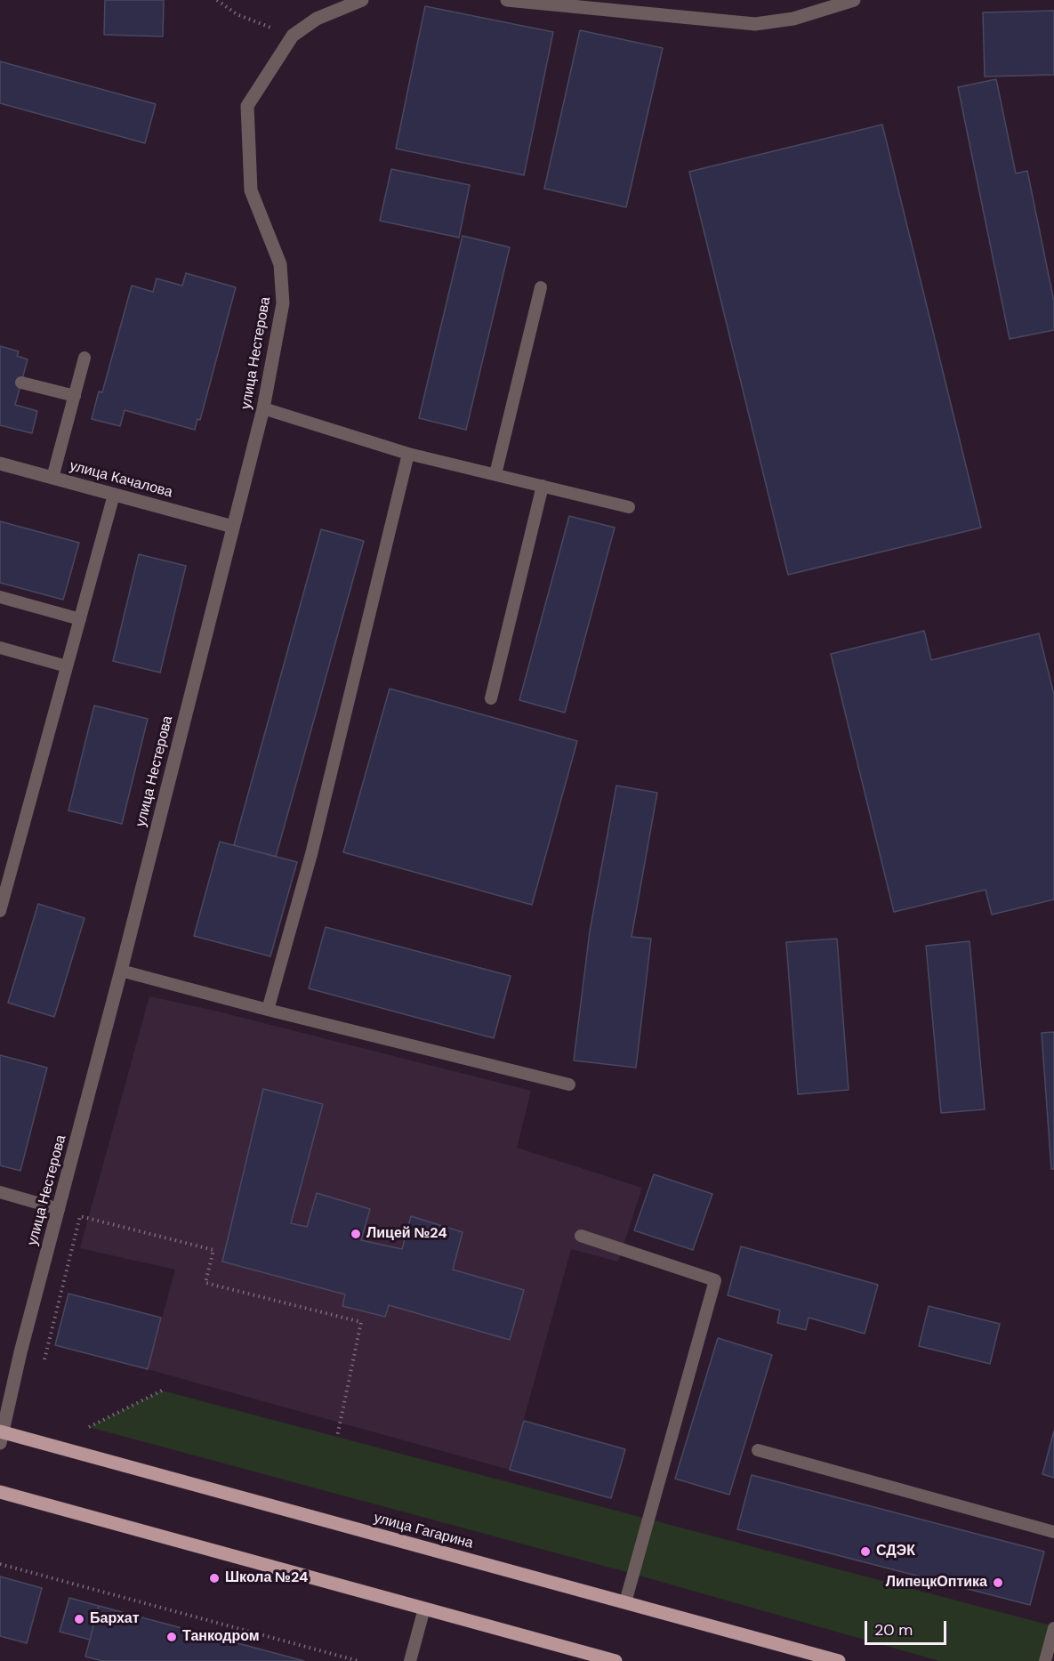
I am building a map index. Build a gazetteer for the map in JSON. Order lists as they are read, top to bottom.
{
  "streets": {
    "main road": ["улица Гагарина"],
    "street": ["улица Нестерова", "улица Качалова"]
  },
  "crossings": [
    ["улица Нестерова", "улица Качалова"],
    ["улица Нестерова", "улица Гагарина"]
  ],
  "places": [
    "Лицей №24",
    "СДЭК",
    "Школа №24",
    "ЛипецкОптика",
    "Бархат",
    "Танкодром"
  ],
  "scale_bar": "20 m"
}
